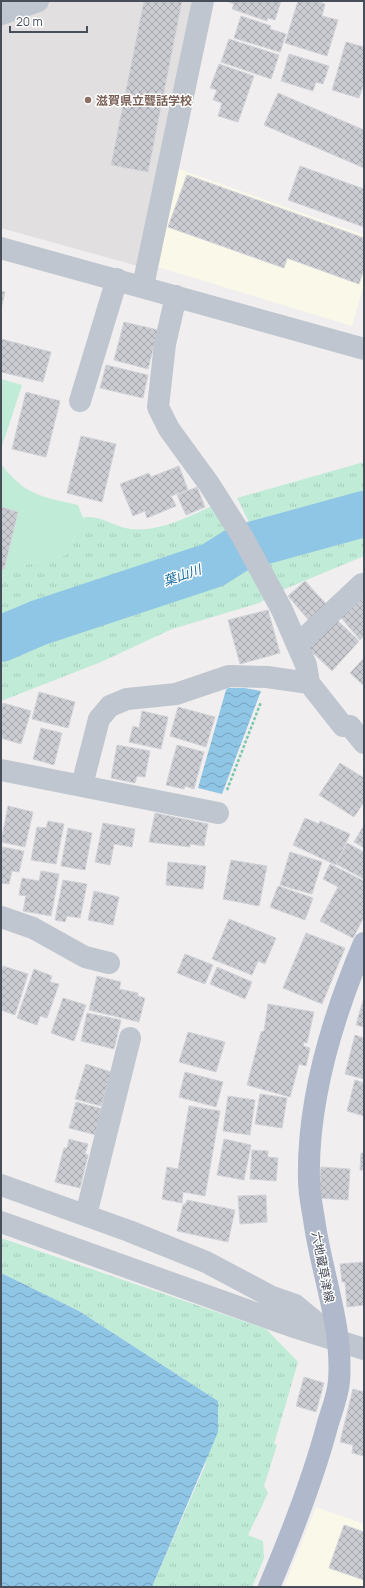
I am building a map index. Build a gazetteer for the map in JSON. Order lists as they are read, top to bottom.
{
  "streets": {
    "main road": ["六地蔵草津線"]
  },
  "water": ["葉山川"],
  "places": ["滋賀県立聾話学校"],
  "scale_bar": "20 m"
}
